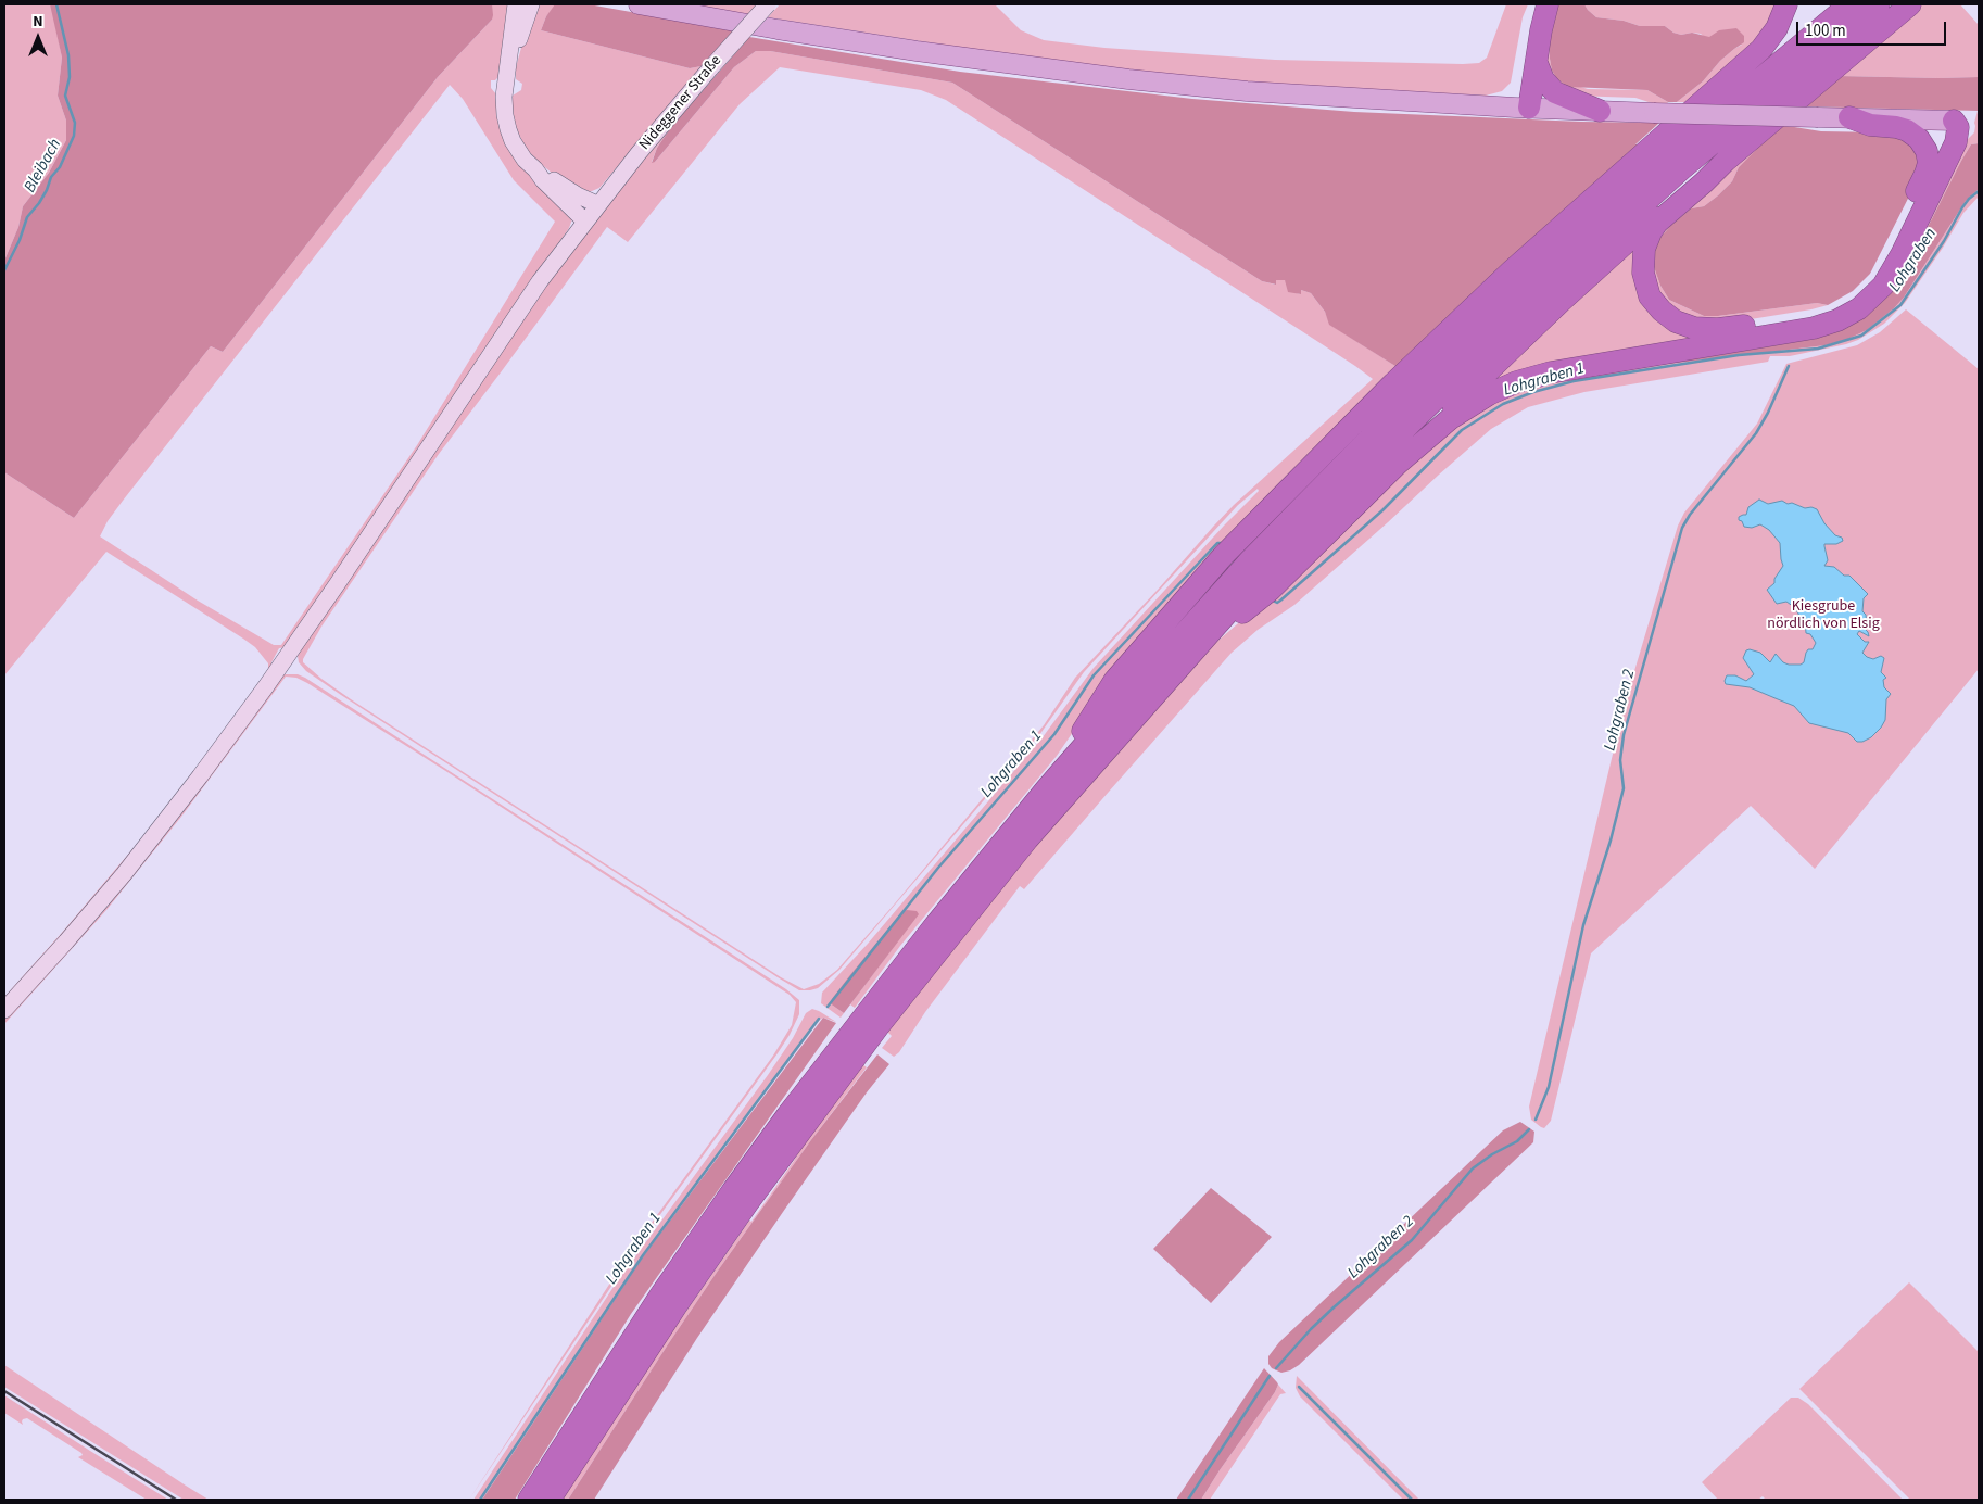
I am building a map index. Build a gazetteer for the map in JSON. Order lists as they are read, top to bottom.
{
  "streets": {
    "main road": ["Nideggener Straße"]
  },
  "water": [
    "Bleibach",
    "Lohgraben",
    "Lohgraben 1",
    "Lohgraben 2"
  ],
  "parks": ["Kiesgrube nördlich von Elsig"],
  "scale_bar": "100 m",
  "north": "top"
}
